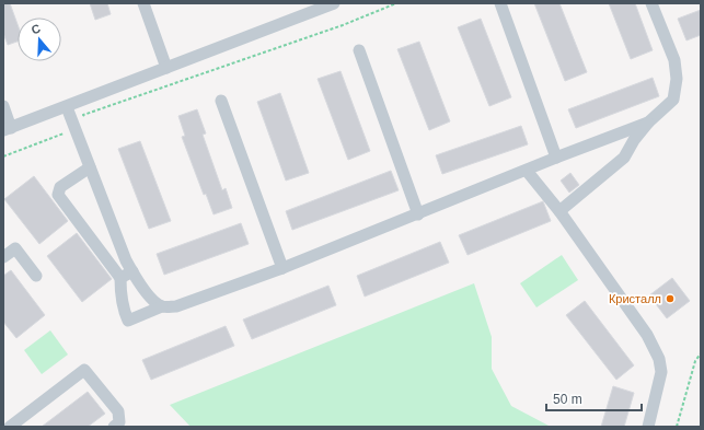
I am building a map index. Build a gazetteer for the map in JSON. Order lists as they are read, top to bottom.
{
  "places": ["Кристалл"],
  "scale_bar": "50 m",
  "north": "top"
}
